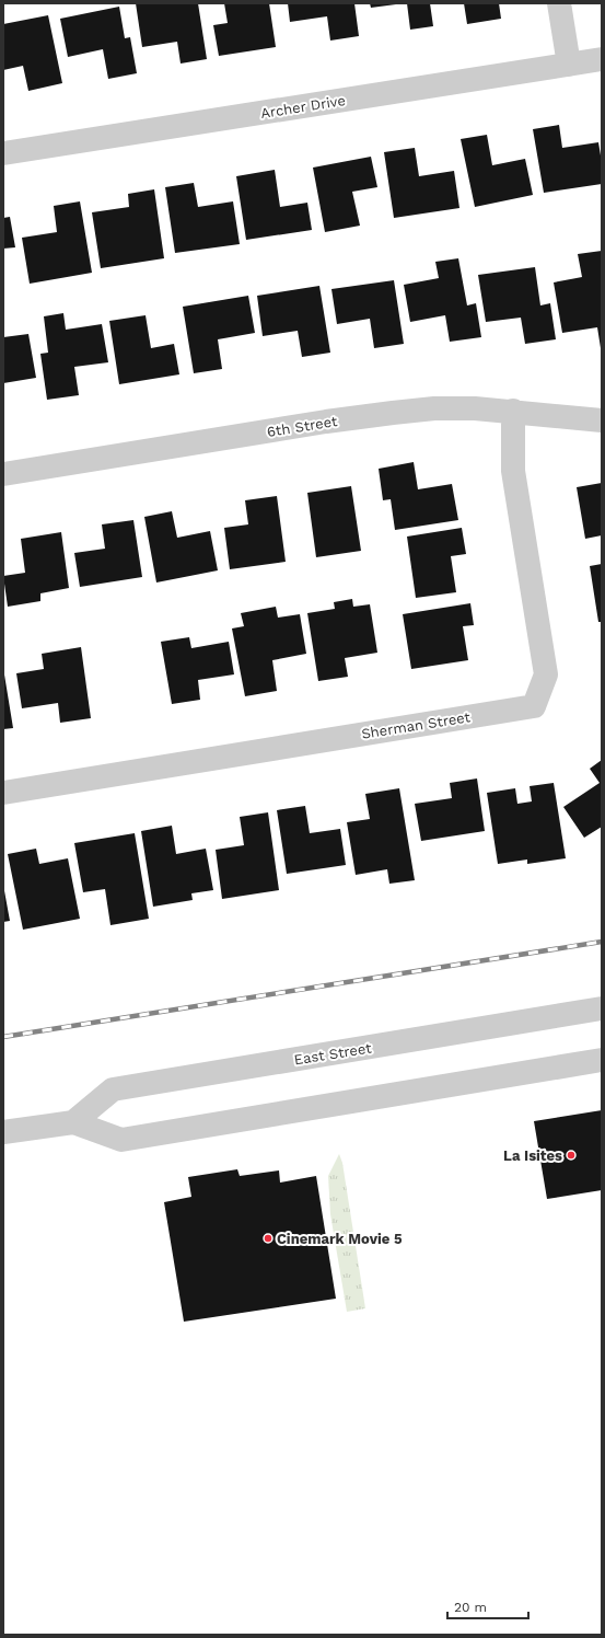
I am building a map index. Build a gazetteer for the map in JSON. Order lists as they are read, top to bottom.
{
  "streets": {
    "street": [
      "Archer Drive",
      "6th Street",
      "Sherman Street",
      "East Street"
    ]
  },
  "crossings": [
    ["6th Street", "Sherman Street"]
  ],
  "places": ["La Isites", "Cinemark Movie 5"],
  "scale_bar": "20 m"
}
